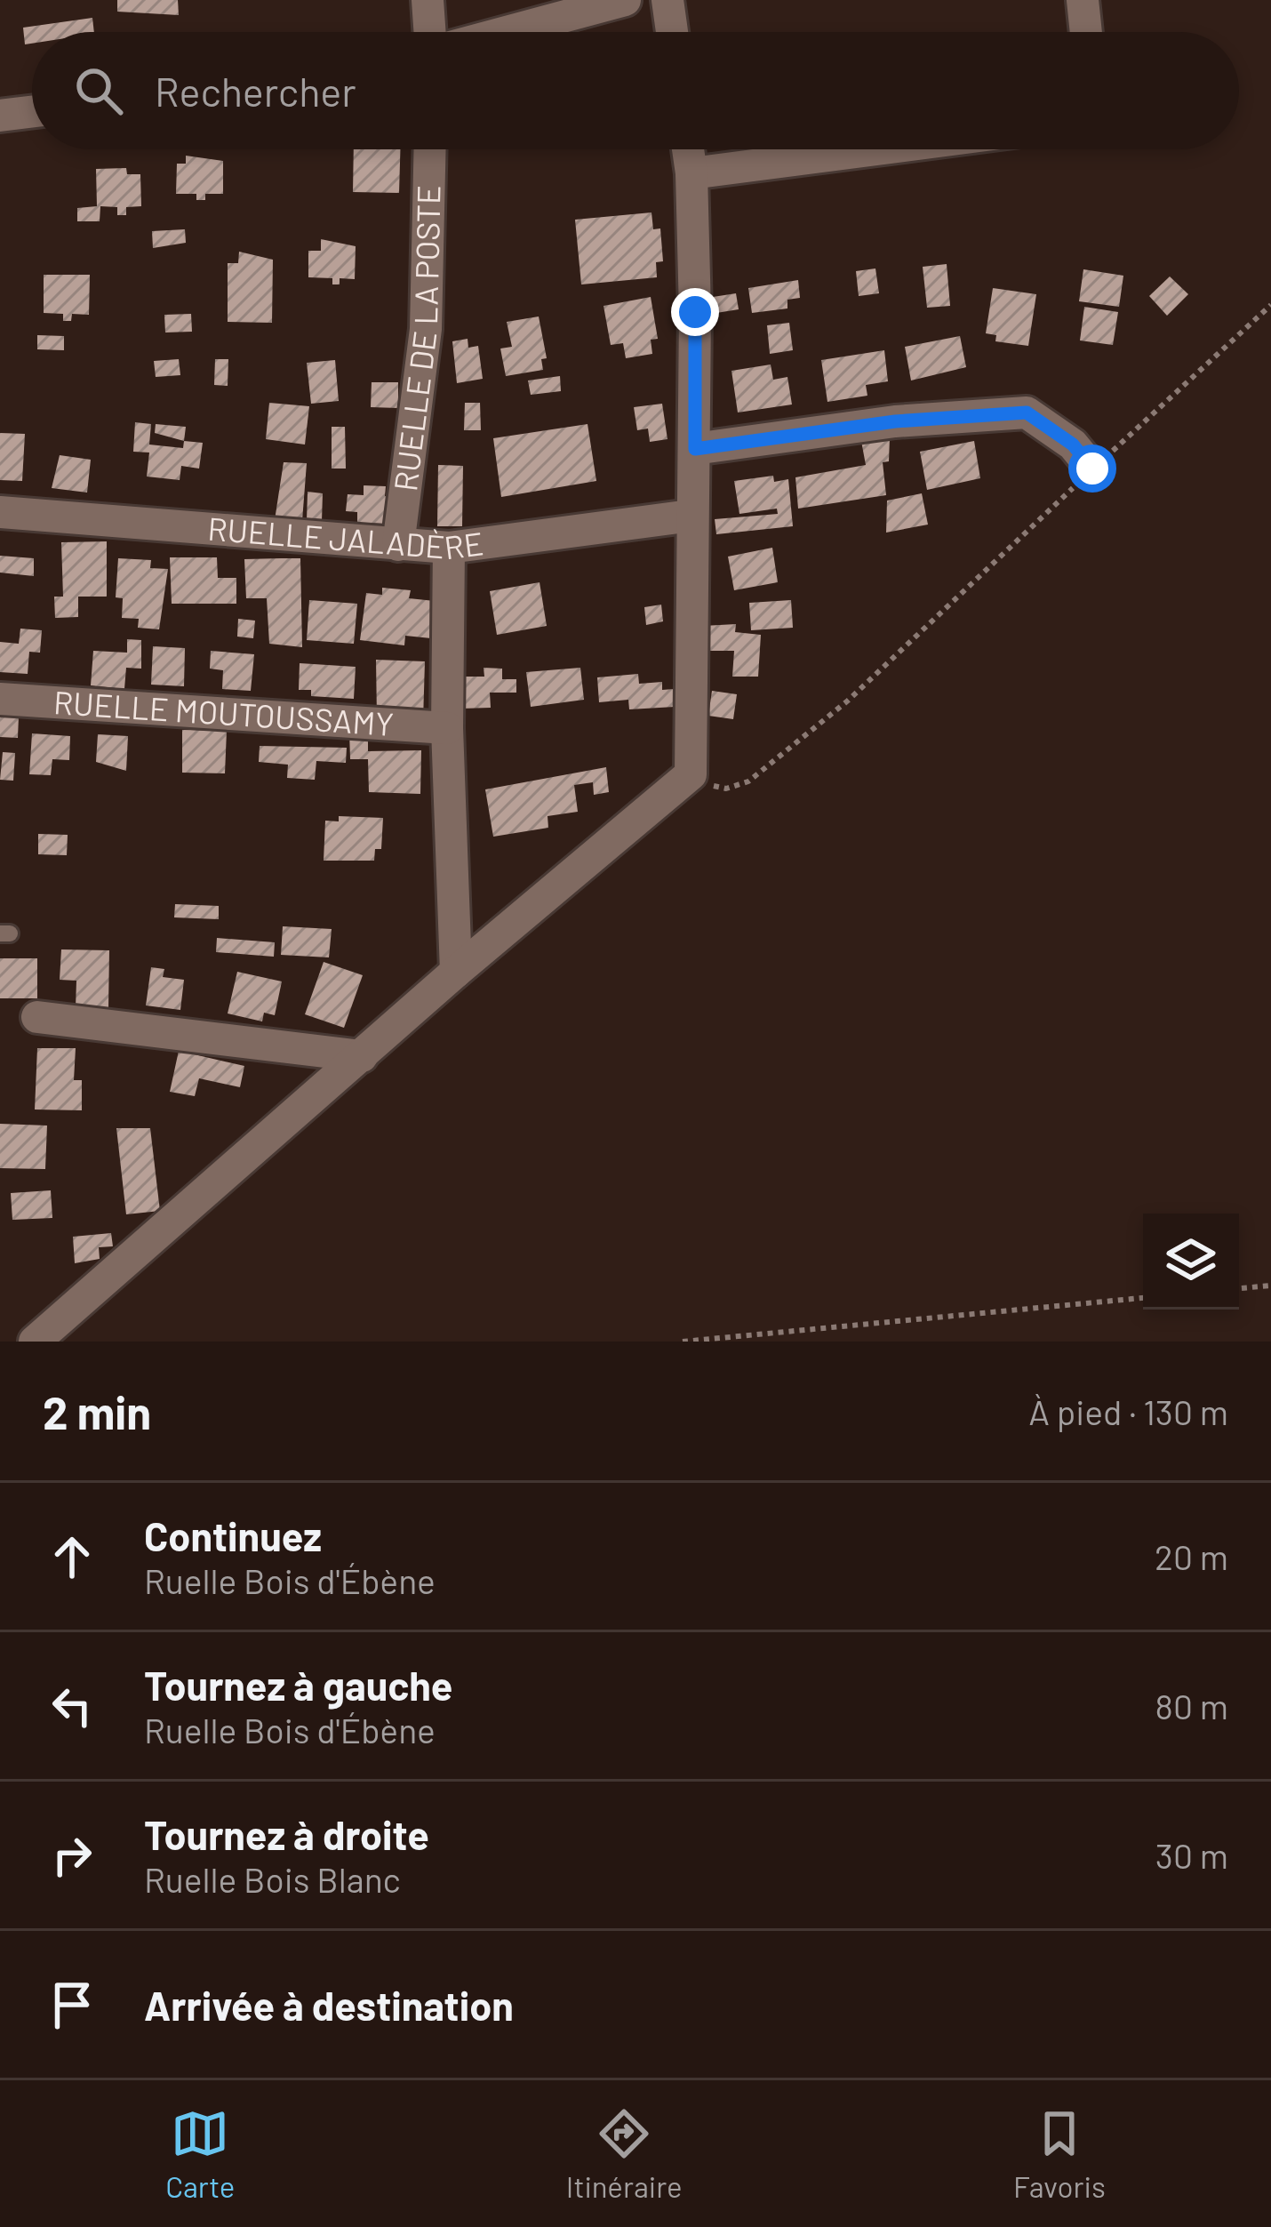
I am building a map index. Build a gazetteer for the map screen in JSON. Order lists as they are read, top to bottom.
{
  "streets": {
    "street": ["RUELLE DE LA POSTE", "RUELLE JALADÈRE", "RUELLE MOUTOUSSAMY"]
  },
  "crossings": [
    ["RUELLE DE LA POSTE", "RUELLE JALADÈRE"]
  ],
  "page": {
    "search": "Rechercher",
    "heading": ["2 min", "À pied · 130 m"],
    "list": [
      ["Continuez", "Ruelle Bois d'Ébène", "20 m"],
      ["Tournez à gauche", "Ruelle Bois d'Ébène", "80 m"],
      ["Tournez à droite", "Ruelle Bois Blanc", "30 m"],
      "Arrivée à destination"
    ],
    "nav": ["Carte", "Itinéraire", "Favoris"]
  }
}
